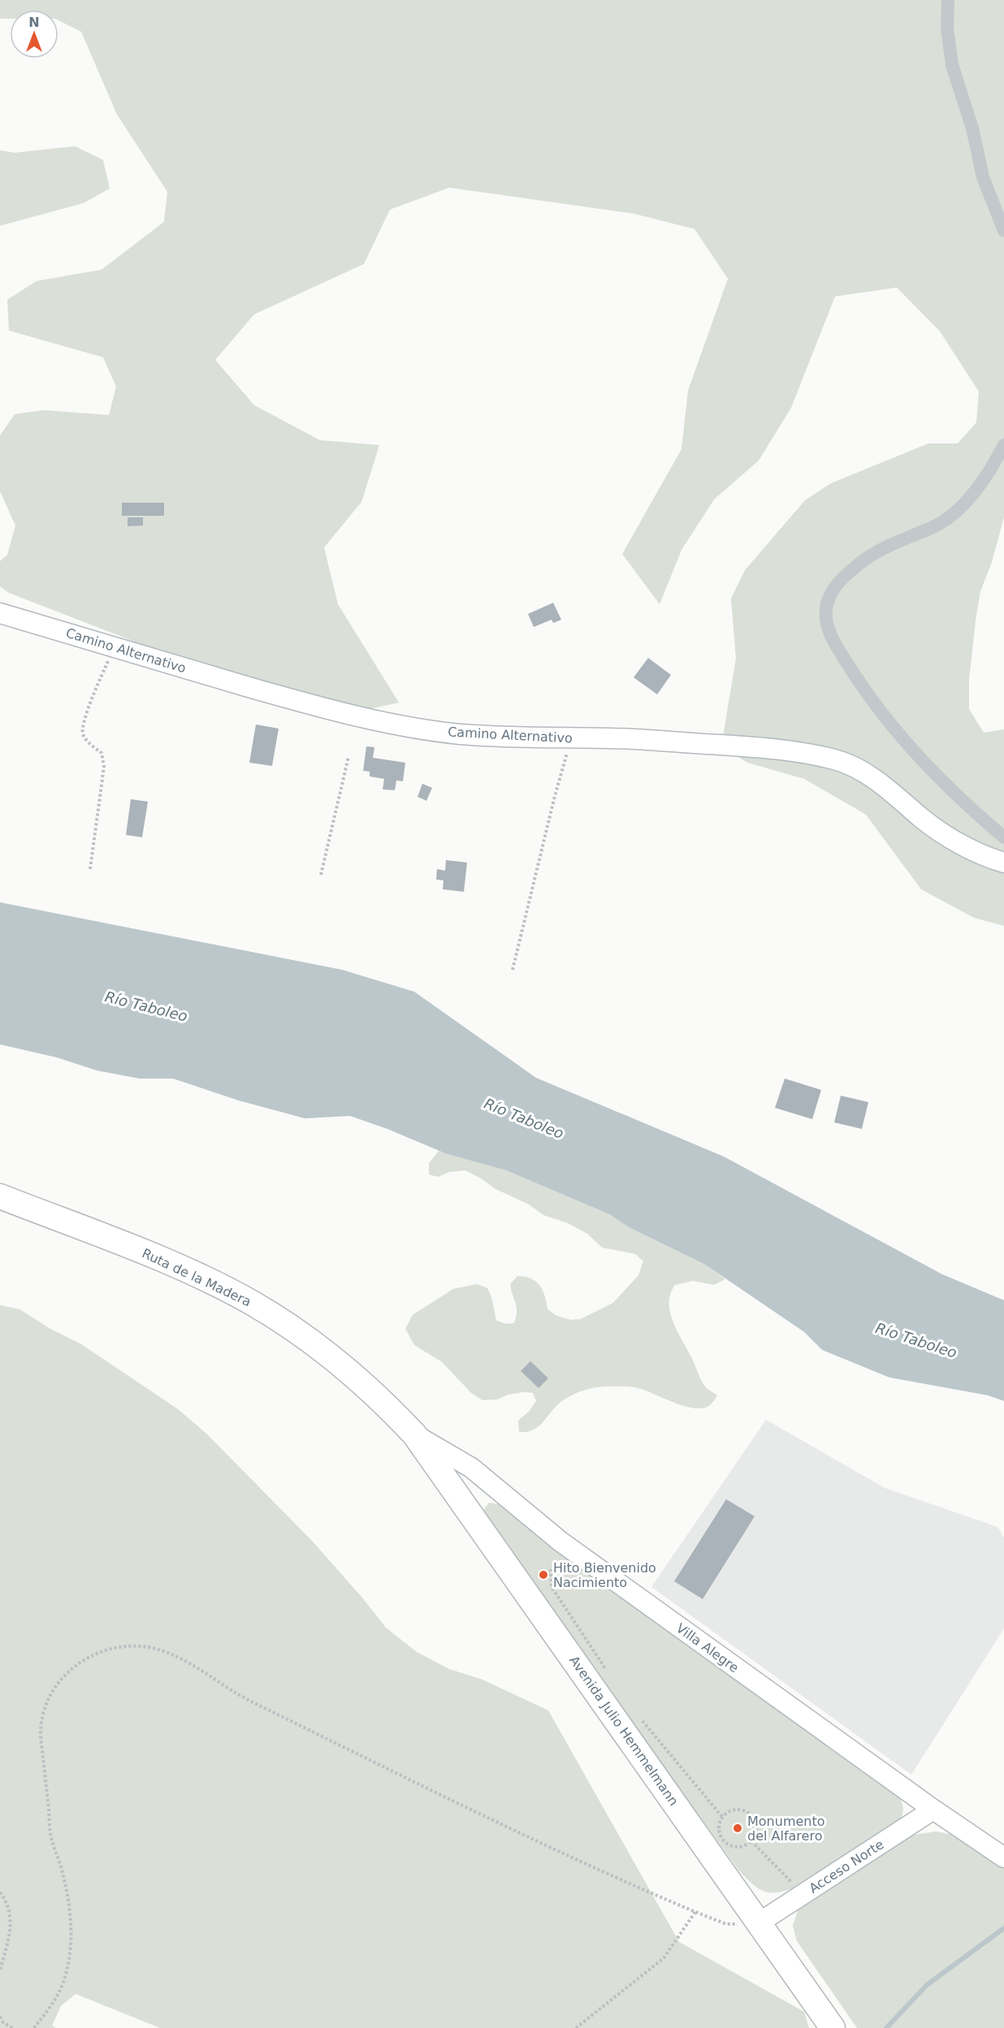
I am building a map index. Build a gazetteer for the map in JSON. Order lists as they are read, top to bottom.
{
  "streets": {
    "highway": ["Ruta de la Madera", "Avenida Julio Hemmelmann"],
    "street": ["Camino Alternativo", "Villa Alegre", "Acceso Norte"]
  },
  "crossings": [
    ["Ruta de la Madera", "Villa Alegre"],
    ["Ruta de la Madera", "Avenida Julio Hemmelmann"],
    ["Villa Alegre", "Avenida Julio Hemmelmann"],
    ["Villa Alegre", "Acceso Norte"],
    ["Avenida Julio Hemmelmann", "Acceso Norte"]
  ],
  "water": ["Río Taboleo"],
  "places": ["Hito Bienvenido Nacimiento", "Monumento del Alfarero"],
  "north": "top"
}
